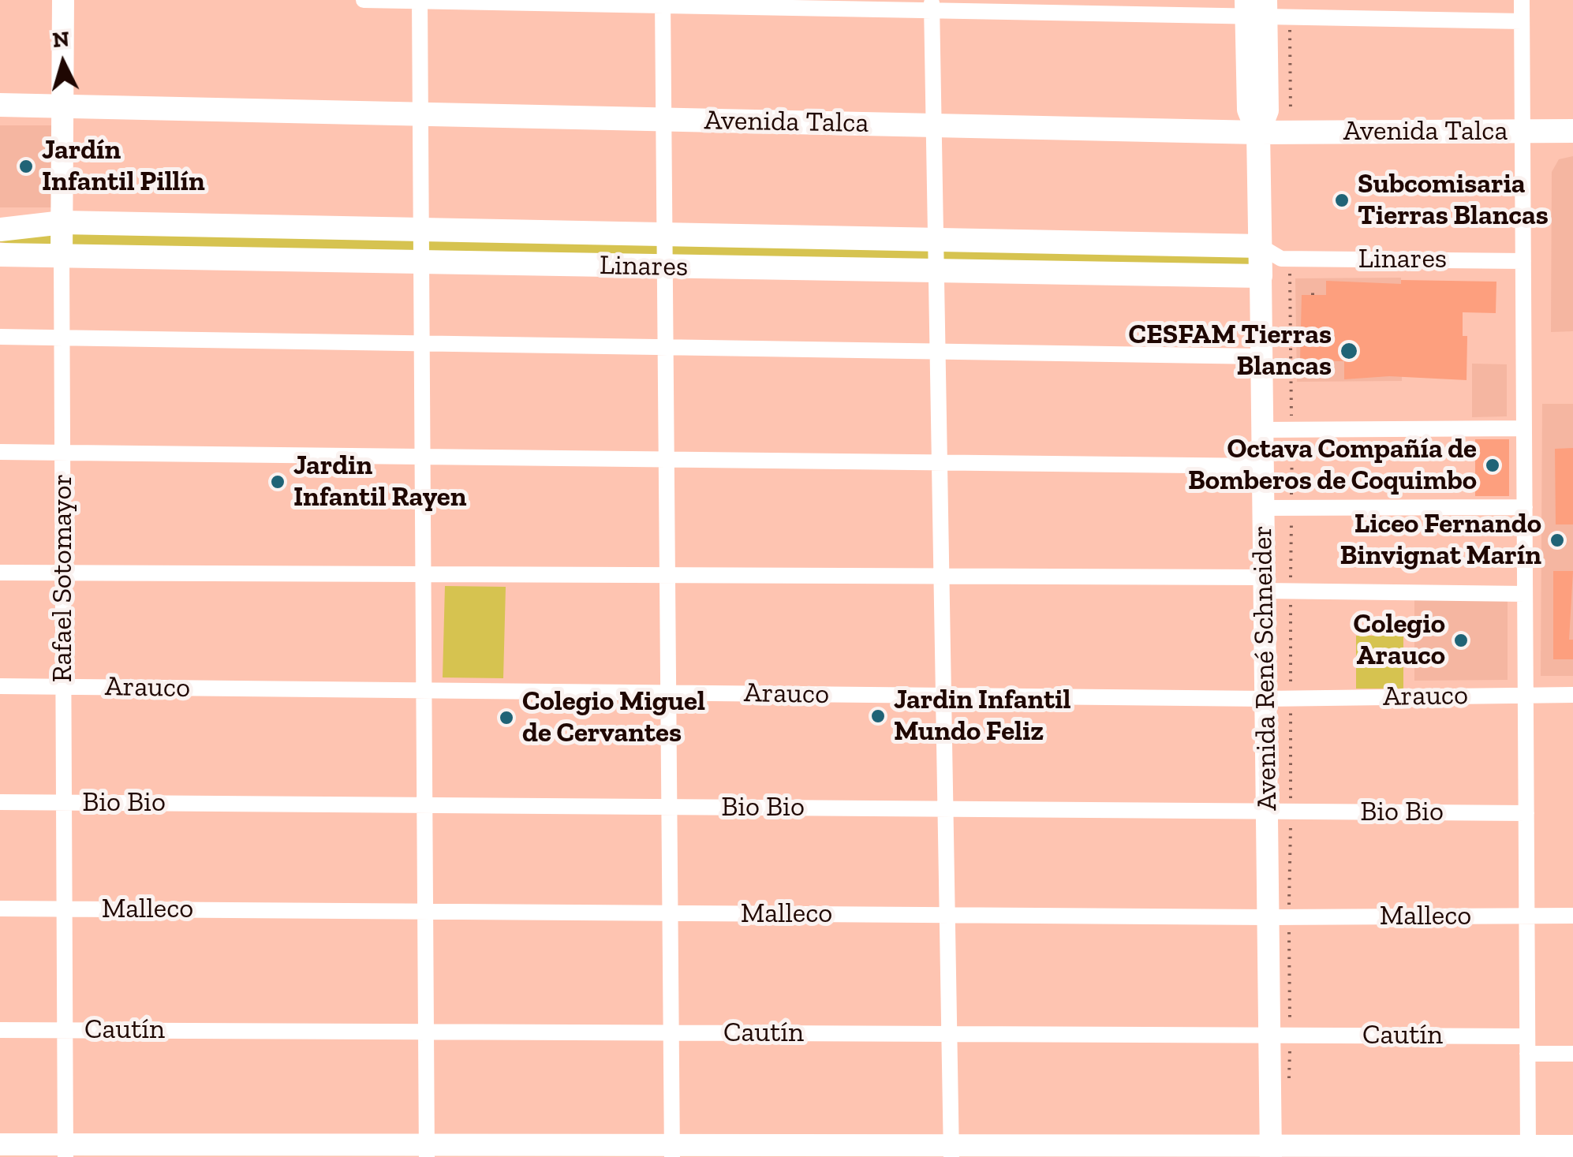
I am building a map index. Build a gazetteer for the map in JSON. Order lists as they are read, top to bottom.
{
  "streets": {
    "main road": ["Avenida Talca", "Linares", "Avenida René Schneider"],
    "street": [
      "Rafael Sotomayor",
      "Arauco",
      "Bio Bio",
      "Malleco",
      "Cautín"
    ]
  },
  "crossings": [
    ["Avenida Talca", "Rafael Sotomayor"],
    ["Avenida Talca", "Avenida René Schneider"],
    ["Linares", "Rafael Sotomayor"],
    ["Linares", "Avenida René Schneider"],
    ["Rafael Sotomayor", "Arauco"],
    ["Rafael Sotomayor", "Bio Bio"],
    ["Rafael Sotomayor", "Malleco"],
    ["Rafael Sotomayor", "Cautín"],
    ["Avenida René Schneider", "Arauco"],
    ["Avenida René Schneider", "Bio Bio"],
    ["Avenida René Schneider", "Malleco"],
    ["Avenida René Schneider", "Cautín"]
  ],
  "places": [
    "Jardín Infantil Pillín",
    "Subcomisaria Tierras Blancas",
    "CESFAM Tierras Blancas",
    "Octava Compañía de Bomberos de Coquimbo",
    "Jardin Infantil Rayen",
    "Liceo Fernando Binvignat Marín",
    "Colegio Arauco",
    "Jardin Infantil Mundo Feliz",
    "Colegio Miguel de Cervantes"
  ],
  "north": "top"
}
